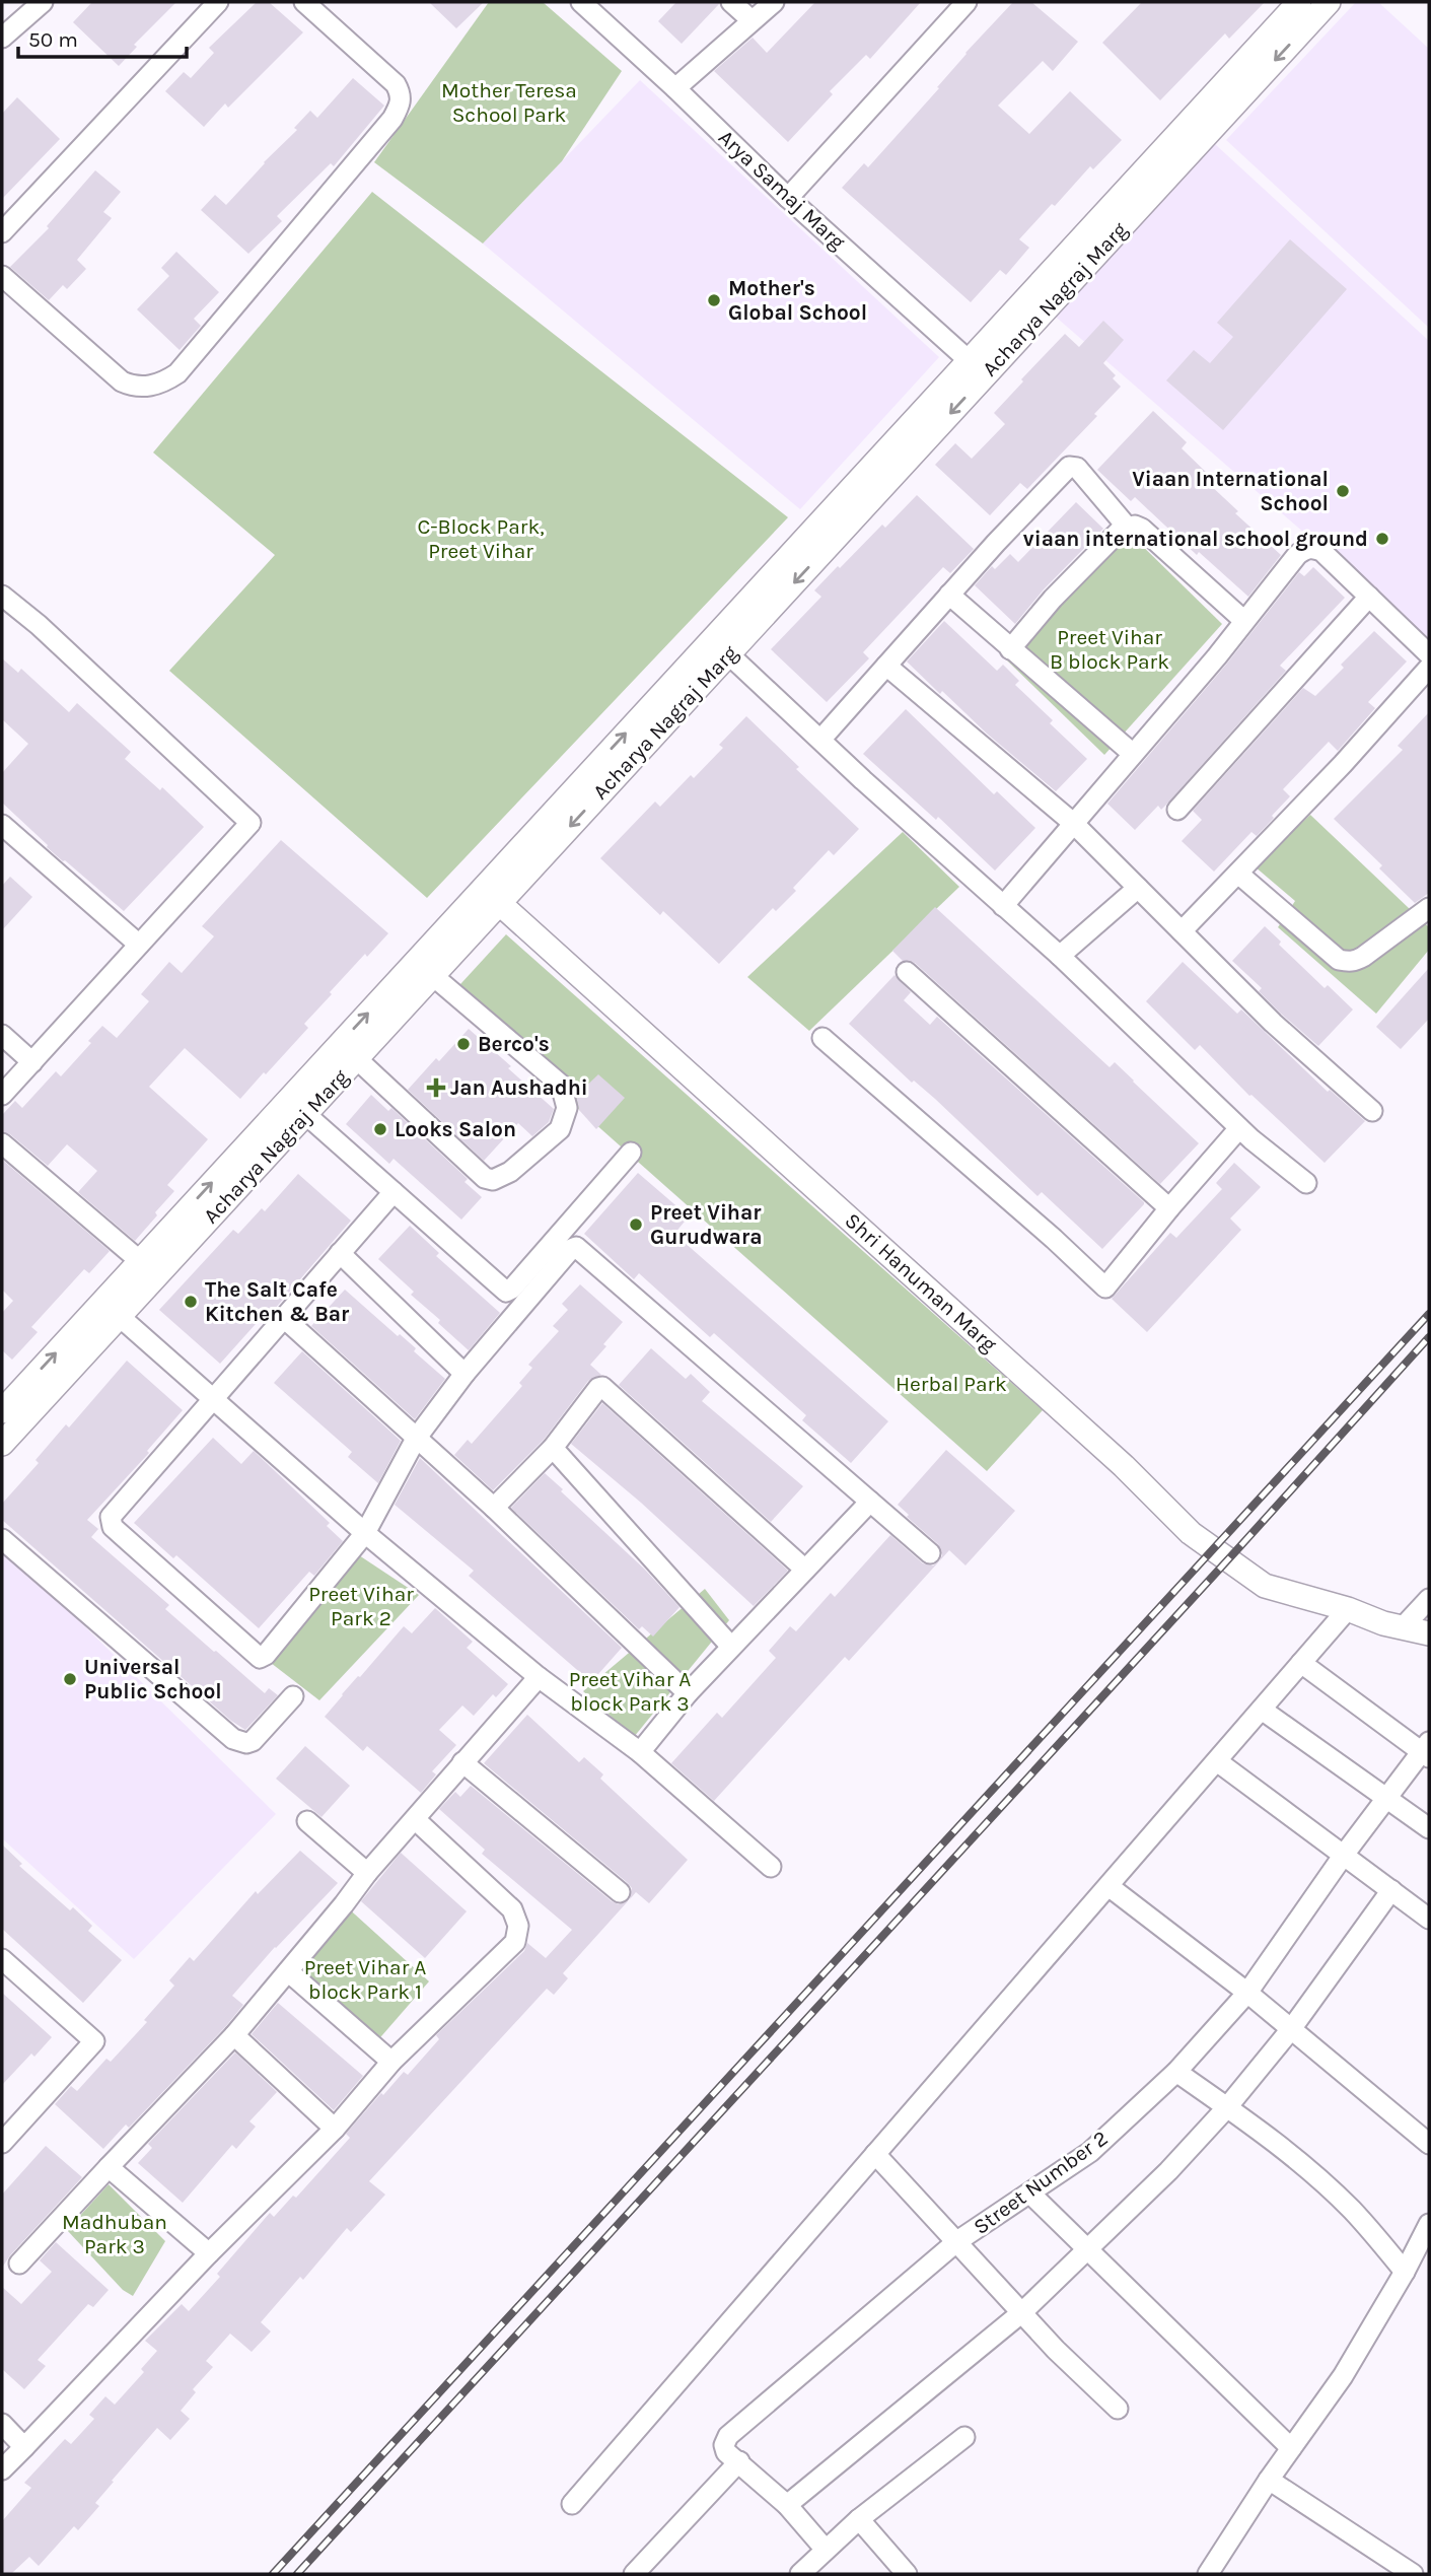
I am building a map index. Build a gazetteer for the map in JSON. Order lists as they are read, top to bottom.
{
  "streets": {
    "street": [
      "Arya Samaj Marg",
      "Acharya Nagraj Marg",
      "Shri Hanuman Marg",
      "Street Number 2"
    ]
  },
  "crossings": [
    ["Arya Samaj Marg", "Acharya Nagraj Marg"],
    ["Acharya Nagraj Marg", "Shri Hanuman Marg"]
  ],
  "parks": [
    "Mother Teresa School Park",
    "C-Block Park, Preet Vihar",
    "Preet Vihar B block Park",
    "Herbal Park",
    "Preet Vihar Park 2",
    "Preet Vihar A block Park 3",
    "Preet Vihar A block Park 1",
    "Madhuban Park 3"
  ],
  "places": {
    "other": [
      "Mother's Global School",
      "Viaan International School",
      "viaan international school ground",
      "Berco's",
      "Looks Salon",
      "Preet Vihar Gurudwara",
      "The Salt Cafe Kitchen & Bar",
      "Universal Public School"
    ],
    "health": ["Jan Aushadhi"]
  },
  "scale_bar": "50 m"
}
